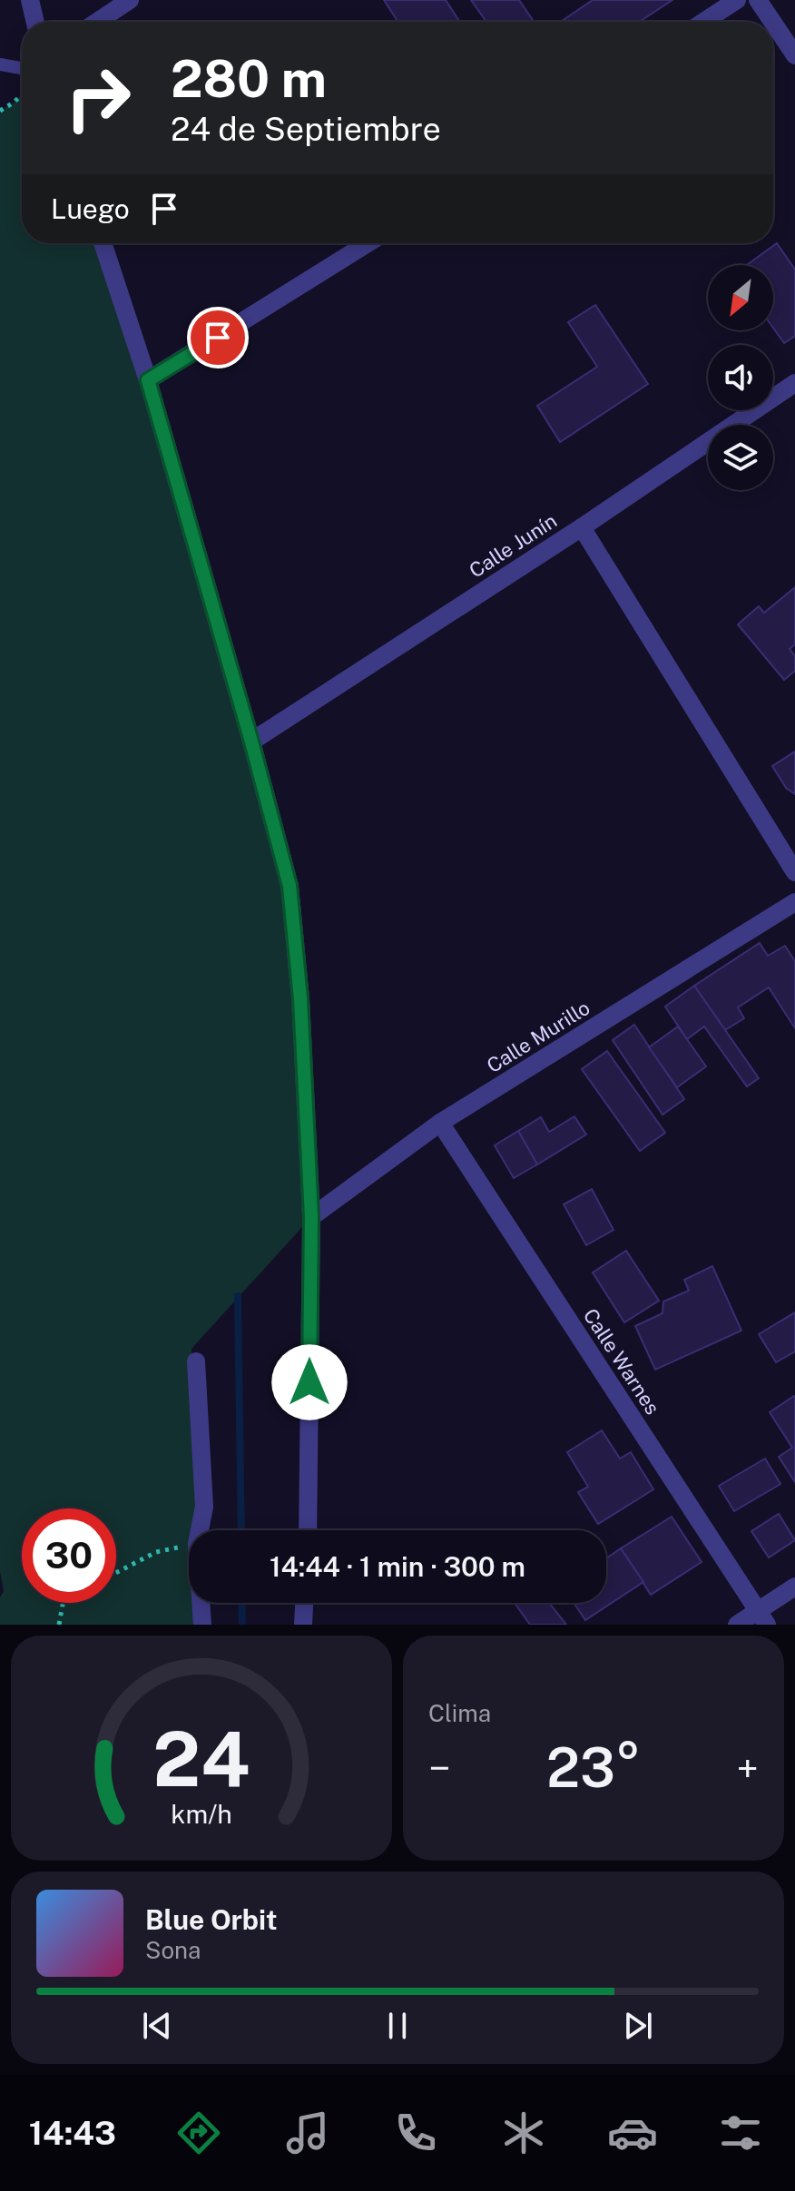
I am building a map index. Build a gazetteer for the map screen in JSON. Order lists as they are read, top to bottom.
{
  "streets": {
    "street": ["Calle Junín", "Calle Murillo", "Calle Warnes"]
  },
  "crossings": [
    ["Calle Murillo", "Calle Warnes"]
  ],
  "north": "bottom left",
  "page": {
    "turn": ["280 m", "24 de Septiembre"],
    "then": "Luego",
    "limit": "30",
    "trip": "14:44 · 1 min · 300 m",
    "tile": "Clima",
    "heat": ["−", "23°", "+"],
    "song": ["Blue Orbit", "Sona"],
    "tabs": "14:43",
    "gauge": ["24", "km/h"]
  }
}
